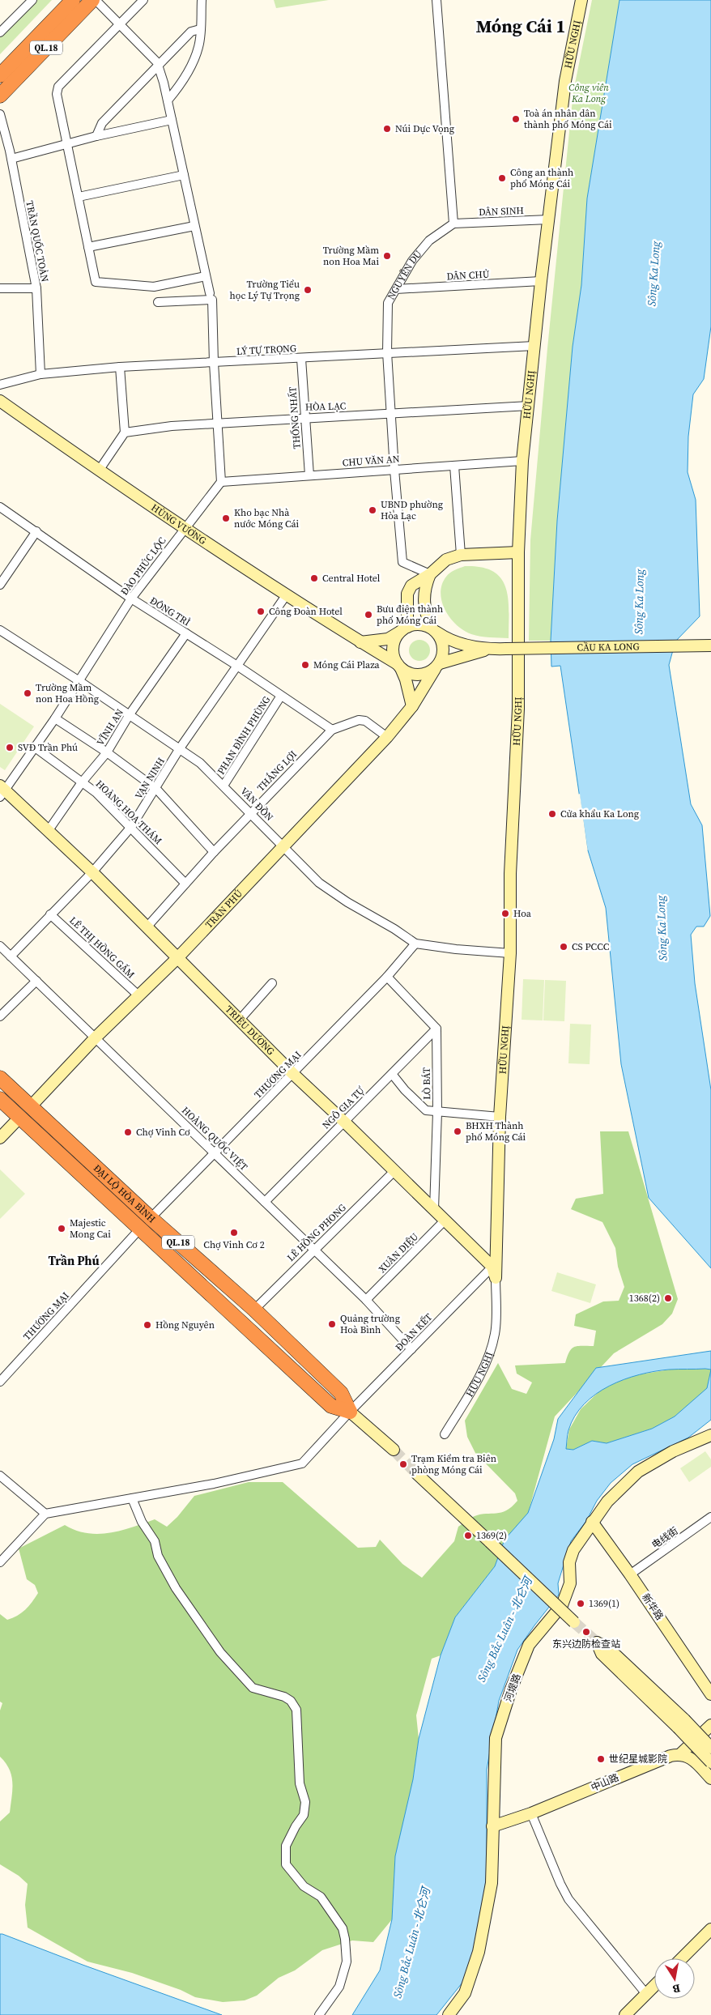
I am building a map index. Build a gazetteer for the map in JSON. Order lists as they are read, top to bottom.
{
  "streets": {
    "highway": ["QL.18", "ĐẠI LỘ HÒA BÌNH"],
    "street": [
      "HỮU NGHỊ",
      "DÂN SINH",
      "TRẦN QUỐC TOẢN",
      "DÂN CHỦ",
      "NGUYỄN DU",
      "LÝ TỰ TRỌNG",
      "HÒA LẠC",
      "THỐNG NHẤT",
      "CHU VĂN AN",
      "HÙNG VƯƠNG",
      "ĐÀO PHÚC LỘC",
      "ĐÔNG TRÌ",
      "CẦU KA LONG",
      "VĨNH AN",
      "PHAN ĐÌNH PHÙNG",
      "THẮNG LỢI",
      "VẠN NINH",
      "VÂN ĐỒN",
      "HOÀNG HOA THÁM",
      "TRẦN PHÚ",
      "LÊ THỊ HỒNG GẤM",
      "TRIỀU DƯƠNG",
      "THƯƠNG MẠI",
      "LÒ BÁT",
      "NGÔ GIA TỰ",
      "HOÀNG QUỐC VIỆT",
      "LÊ HỒNG PHONG",
      "XUÂN DIỆU",
      "ĐOÀN KẾT",
      "电线街",
      "新华路",
      "河堤路",
      "中山路"
    ]
  },
  "crossings": [
    ["HỮU NGHỊ", "DÂN SINH"],
    ["HỮU NGHỊ", "DÂN CHỦ"],
    ["HỮU NGHỊ", "LÝ TỰ TRỌNG"],
    ["HỮU NGHỊ", "HÒA LẠC"],
    ["HỮU NGHỊ", "CHU VĂN AN"],
    ["HỮU NGHỊ", "VÂN ĐỒN"],
    ["DÂN SINH", "NGUYỄN DU"],
    ["TRẦN QUỐC TOẢN", "LÝ TỰ TRỌNG"],
    ["DÂN CHỦ", "NGUYỄN DU"],
    ["NGUYỄN DU", "LÝ TỰ TRỌNG"],
    ["NGUYỄN DU", "HÒA LẠC"],
    ["NGUYỄN DU", "CHU VĂN AN"],
    ["LÝ TỰ TRỌNG", "THỐNG NHẤT"],
    ["HÒA LẠC", "THỐNG NHẤT"],
    ["THỐNG NHẤT", "CHU VĂN AN"],
    ["CHU VĂN AN", "ĐÀO PHÚC LỘC"],
    ["HÙNG VƯƠNG", "ĐÀO PHÚC LỘC"],
    ["HÙNG VƯƠNG", "VẠN NINH"],
    ["HÙNG VƯƠNG", "TRẦN PHÚ"],
    ["ĐÀO PHÚC LỘC", "ĐÔNG TRÌ"],
    ["ĐÀO PHÚC LỘC", "VÂN ĐỒN"],
    ["ĐÀO PHÚC LỘC", "HOÀNG HOA THÁM"],
    ["ĐÀO PHÚC LỘC", "TRIỀU DƯƠNG"],
    ["ĐÔNG TRÌ", "VĨNH AN"],
    ["ĐÔNG TRÌ", "PHAN ĐÌNH PHÙNG"],
    ["ĐÔNG TRÌ", "THẮNG LỢI"],
    ["ĐÔNG TRÌ", "VẠN NINH"],
    ["VĨNH AN", "VÂN ĐỒN"],
    ["VĨNH AN", "HOÀNG HOA THÁM"],
    ["VĨNH AN", "TRIỀU DƯƠNG"],
    ["PHAN ĐÌNH PHÙNG", "VÂN ĐỒN"],
    ["THẮNG LỢI", "VÂN ĐỒN"],
    ["THẮNG LỢI", "HOÀNG HOA THÁM"],
    ["THẮNG LỢI", "TRẦN PHÚ"],
    ["THẮNG LỢI", "TRIỀU DƯƠNG"],
    ["VẠN NINH", "VÂN ĐỒN"],
    ["VẠN NINH", "HOÀNG HOA THÁM"],
    ["VẠN NINH", "LÊ THỊ HỒNG GẤM"],
    ["VẠN NINH", "TRIỀU DƯƠNG"],
    ["VẠN NINH", "HOÀNG QUỐC VIỆT"],
    ["VÂN ĐỒN", "TRẦN PHÚ"],
    ["VÂN ĐỒN", "THƯƠNG MẠI"],
    ["TRẦN PHÚ", "LÊ THỊ HỒNG GẤM"],
    ["TRẦN PHÚ", "TRIỀU DƯƠNG"],
    ["TRẦN PHÚ", "HOÀNG QUỐC VIỆT"],
    ["TRẦN PHÚ", "ĐẠI LỘ HÒA BÌNH"],
    ["TRIỀU DƯƠNG", "THƯƠNG MẠI"],
    ["TRIỀU DƯƠNG", "LÒ BÁT"],
    ["TRIỀU DƯƠNG", "NGÔ GIA TỰ"],
    ["TRIỀU DƯƠNG", "LÊ HỒNG PHONG"],
    ["TRIỀU DƯƠNG", "XUÂN DIỆU"],
    ["TRIỀU DƯƠNG", "ĐOÀN KẾT"],
    ["THƯƠNG MẠI", "HOÀNG QUỐC VIỆT"],
    ["THƯƠNG MẠI", "ĐẠI LỘ HÒA BÌNH"],
    ["LÒ BÁT", "NGÔ GIA TỰ"],
    ["NGÔ GIA TỰ", "HOÀNG QUỐC VIỆT"],
    ["HOÀNG QUỐC VIỆT", "LÊ HỒNG PHONG"],
    ["HOÀNG QUỐC VIỆT", "XUÂN DIỆU"],
    ["HOÀNG QUỐC VIỆT", "ĐOÀN KẾT"],
    ["ĐẠI LỘ HÒA BÌNH", "LÊ HỒNG PHONG"],
    ["ĐẠI LỘ HÒA BÌNH", "ĐOÀN KẾT"],
    ["电线街", "新华路"],
    ["新华路", "河堤路"],
    ["河堤路", "中山路"]
  ],
  "districts": ["Móng Cái 1", "Trần Phú"],
  "water": ["Sông Ka Long", "Sông Bắc Luân - 北仑河"],
  "parks": ["Công viên Ka Long"],
  "places": [
    "Toà án nhân dân thành phố Móng Cái",
    "Núi Dực Vọng",
    "Công an thành phố Móng Cái",
    "Trường Mầm non Hoa Mai",
    "Trường Tiểu học Lý Tự Trọng",
    "UBND phường Hòa Lạc",
    "Kho bạc Nhà nước Móng Cái",
    "Central Hotel",
    "Công Đoàn Hotel",
    "Bưu điện thành phố Móng Cái",
    "Móng Cái Plaza",
    "Trường Mầm non Hoa Hồng",
    "SVĐ Trần Phú",
    "Cửa khẩu Ka Long",
    "Hoa",
    "CS PCCC",
    "BHXH Thành phố Móng Cái",
    "Chợ Vinh Cơ",
    "Majestic Mong Cai",
    "Chợ Vinh Cơ 2",
    "1368(2)",
    "Quảng trường Hoà Bình",
    "Hồng Nguyên",
    "Trạm Kiểm tra Biên phòng Móng Cái",
    "1369(2)",
    "1369(1)",
    "东兴边防检查站",
    "世纪星城影院"
  ],
  "north": "bottom"
}
